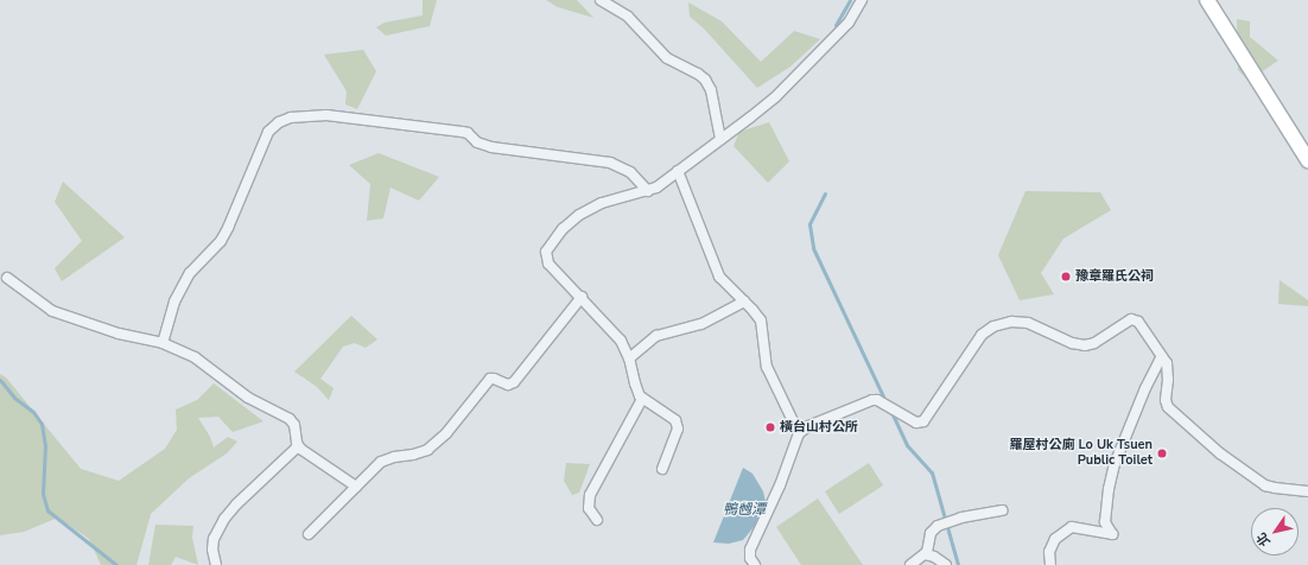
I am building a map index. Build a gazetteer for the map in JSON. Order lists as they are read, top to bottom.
{
  "water": ["鴨乸潭"],
  "places": ["豫章羅氏公祠", "橫台山村公所", "羅屋村公廁 Lo Uk Tsuen Public Toilet"],
  "north": "bottom left"
}
